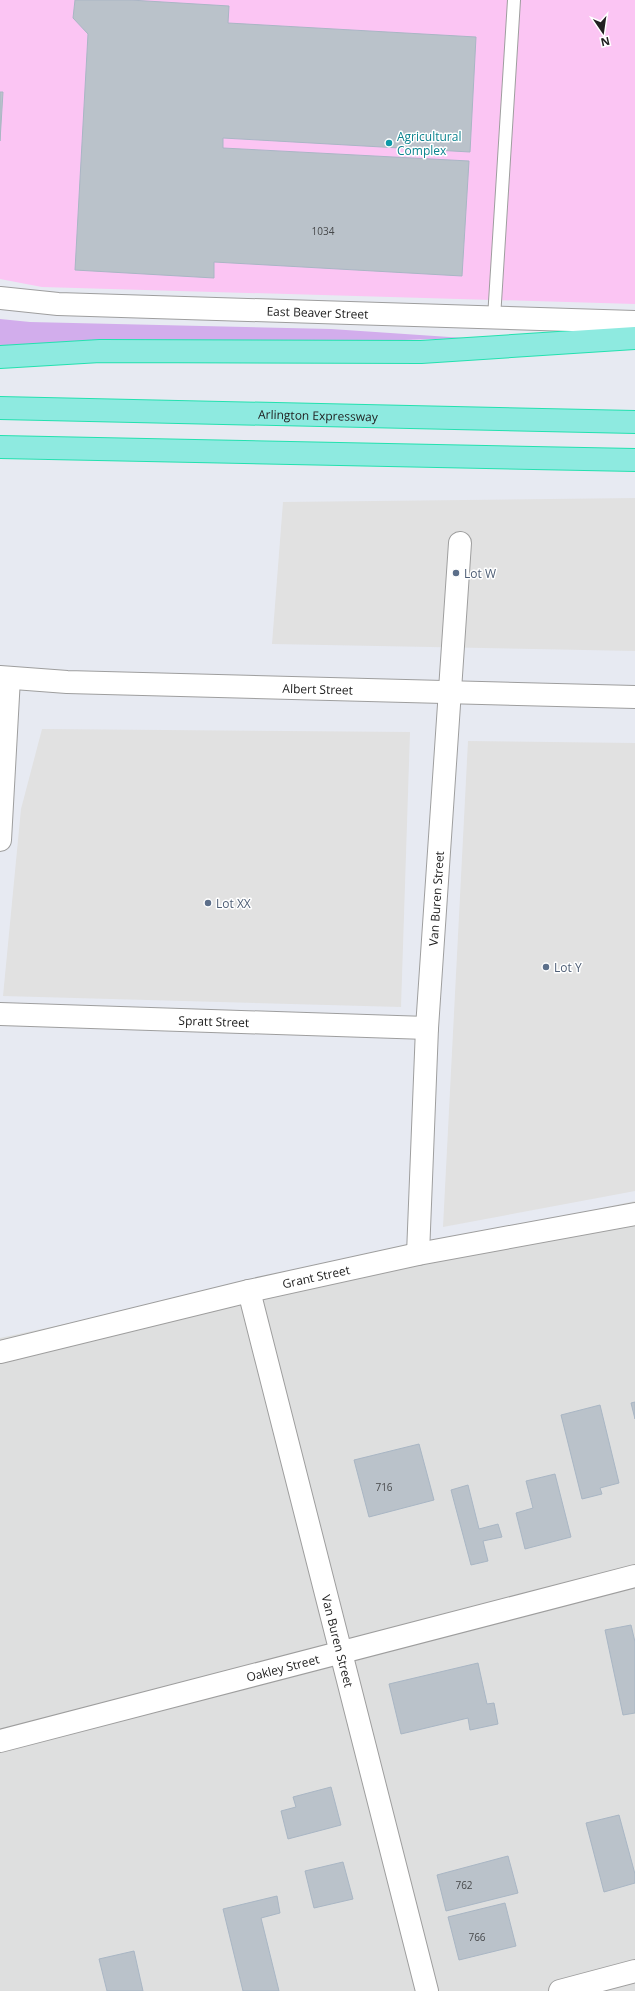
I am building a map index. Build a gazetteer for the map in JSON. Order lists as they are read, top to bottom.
{
  "streets": {
    "highway": ["Arlington Expressway"],
    "street": [
      "East Beaver Street",
      "Albert Street",
      "Van Buren Street",
      "Spratt Street",
      "Grant Street",
      "Oakley Street"
    ]
  },
  "crossings": [
    ["Albert Street", "Van Buren Street"],
    ["Van Buren Street", "Spratt Street"],
    ["Van Buren Street", "Grant Street"],
    ["Van Buren Street", "Oakley Street"]
  ],
  "places": [
    "Agricultural Complex",
    "Lot W",
    "Lot XX",
    "Lot Y"
  ],
  "house_numbers": [
    "1034",
    "716",
    "762",
    "766"
  ],
  "north": "bottom"
}
